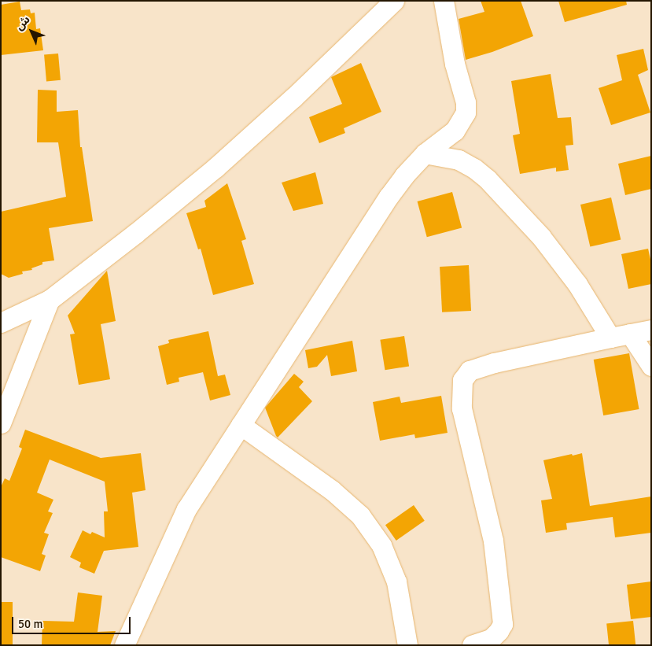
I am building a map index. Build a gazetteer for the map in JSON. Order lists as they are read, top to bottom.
{
  "scale_bar": "50 m",
  "north": "top left"
}
